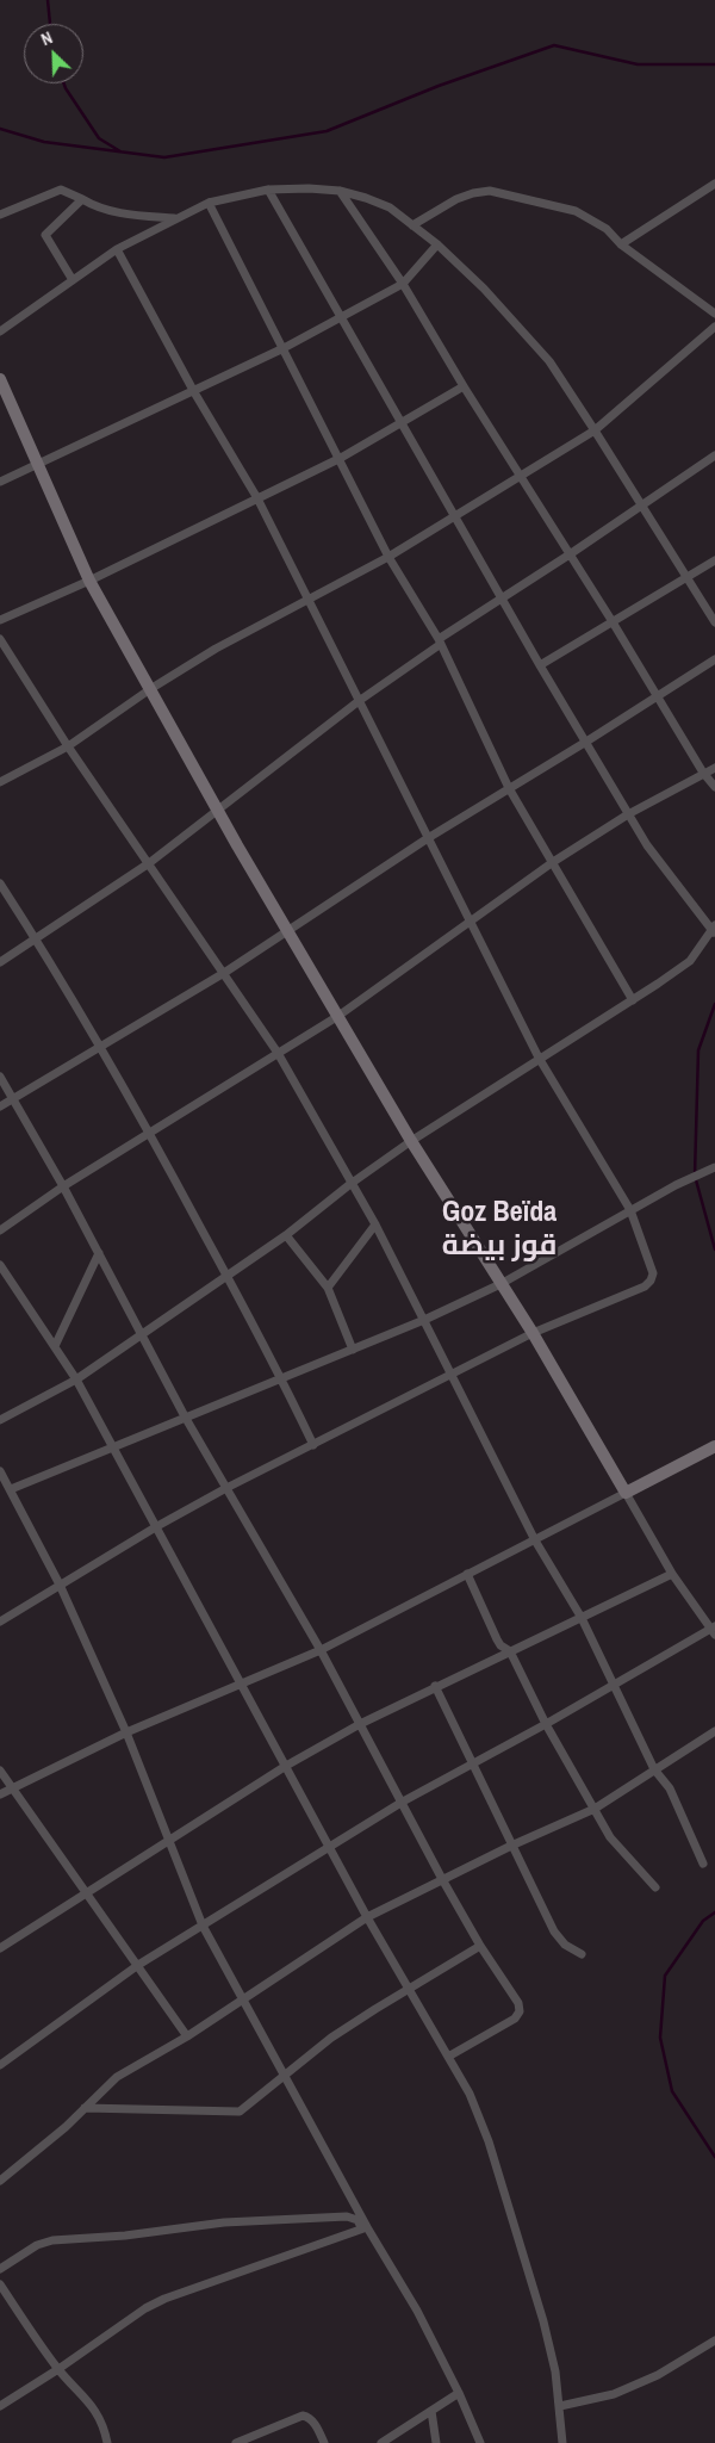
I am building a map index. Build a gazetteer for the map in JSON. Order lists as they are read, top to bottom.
{
  "districts": ["Goz Beïda قوز بيضة"],
  "north": "top left"
}
